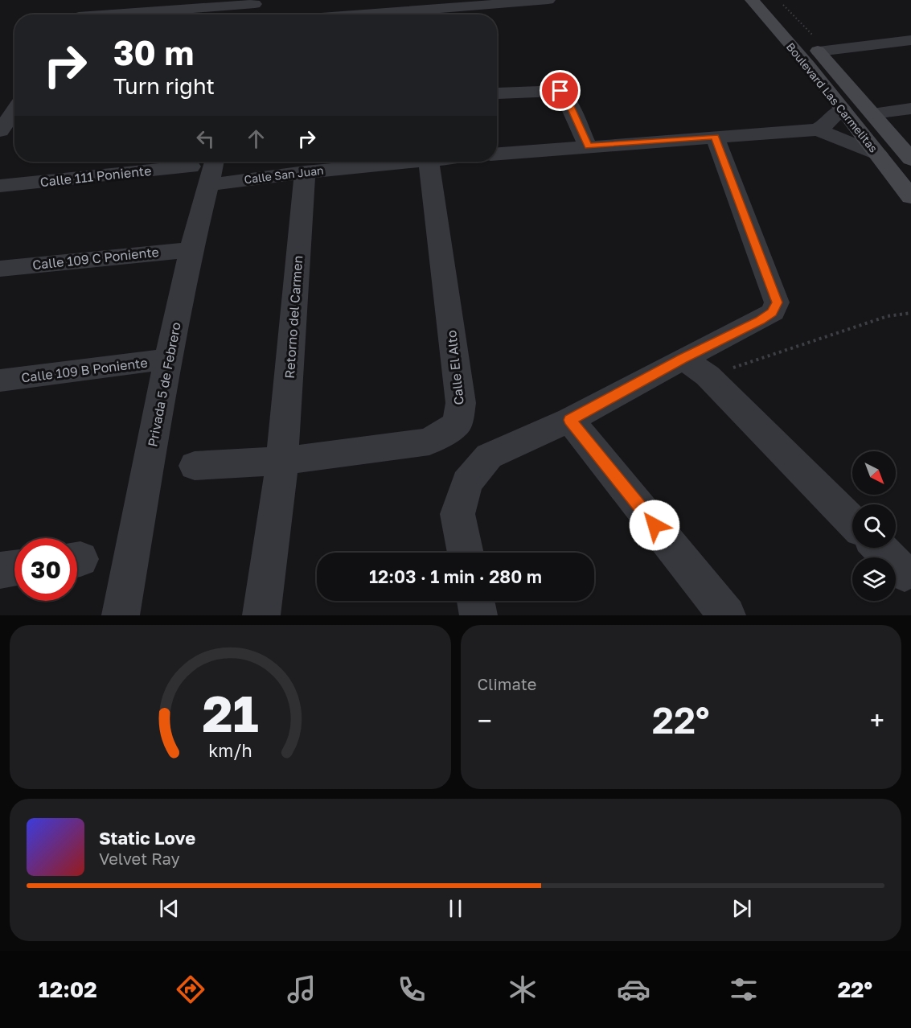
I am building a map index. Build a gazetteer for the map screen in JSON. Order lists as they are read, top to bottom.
{
  "streets": {
    "main road": ["Boulevard Las Carmelitas"],
    "street": [
      "Calle San Juan",
      "Calle 111 Poniente",
      "Calle 109 C Poniente",
      "Retorno del Carmen",
      "Calle El Alto",
      "Calle 109 B Poniente",
      "Privada 5 de Febrero"
    ]
  },
  "crossings": [
    ["Calle San Juan", "Retorno del Carmen"],
    ["Calle San Juan", "Privada 5 de Febrero"],
    ["Calle 109 C Poniente", "Privada 5 de Febrero"],
    ["Retorno del Carmen", "Calle El Alto"],
    ["Calle 109 B Poniente", "Privada 5 de Febrero"]
  ],
  "north": "bottom right",
  "page": {
    "turn": ["30 m", "Turn right"],
    "limit": "30",
    "trip": "12:03 · 1 min · 280 m",
    "tile": "Climate",
    "heat": ["−", "22°", "+"],
    "song": ["Static Love", "Velvet Ray"],
    "tabs": ["12:02", "22°"],
    "gauge": ["21", "km/h"]
  }
}
